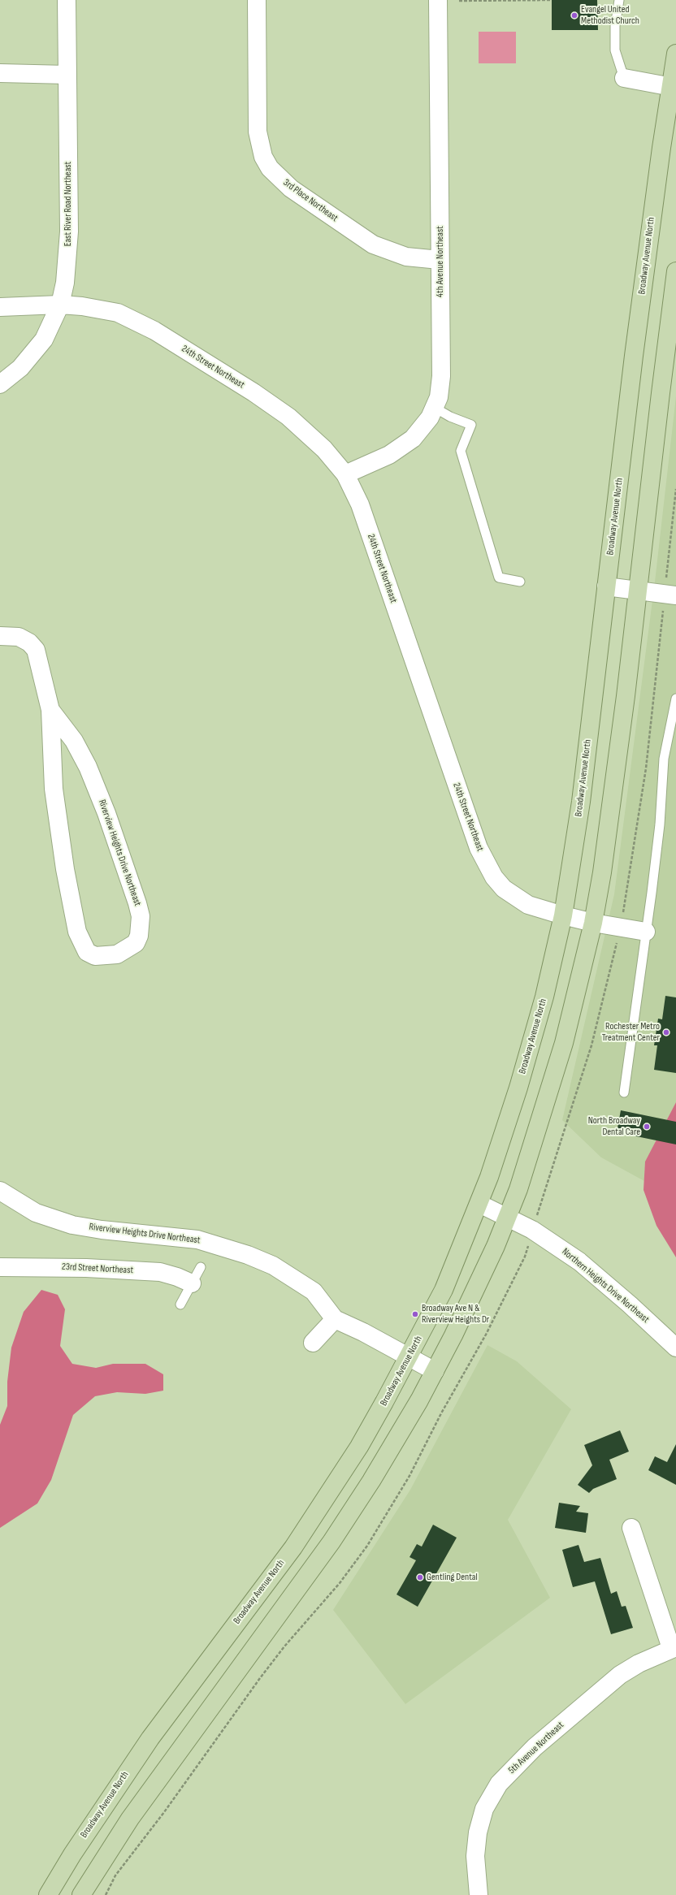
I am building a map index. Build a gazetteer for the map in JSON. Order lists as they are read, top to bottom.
{
  "streets": {
    "main road": ["Broadway Avenue North"],
    "street": [
      "3rd Place Northeast",
      "East River Road Northeast",
      "4th Avenue Northeast",
      "24th Street Northeast",
      "Riverview Heights Drive Northeast",
      "23rd Street Northeast",
      "Northern Heights Drive Northeast",
      "5th Avenue Northeast"
    ]
  },
  "crossings": [
    ["3rd Place Northeast", "4th Avenue Northeast"],
    ["East River Road Northeast", "24th Street Northeast"],
    ["Broadway Avenue North", "24th Street Northeast"],
    ["Broadway Avenue North", "Riverview Heights Drive Northeast"],
    ["Broadway Avenue North", "Northern Heights Drive Northeast"],
    ["4th Avenue Northeast", "24th Street Northeast"]
  ],
  "places": [
    "Evangel United Methodist Church",
    "Rochester Metro Treatment Center",
    "North Broadway Dental Care",
    "Broadway Ave N & Riverview Heights Dr",
    "Gentling Dental"
  ]
}
